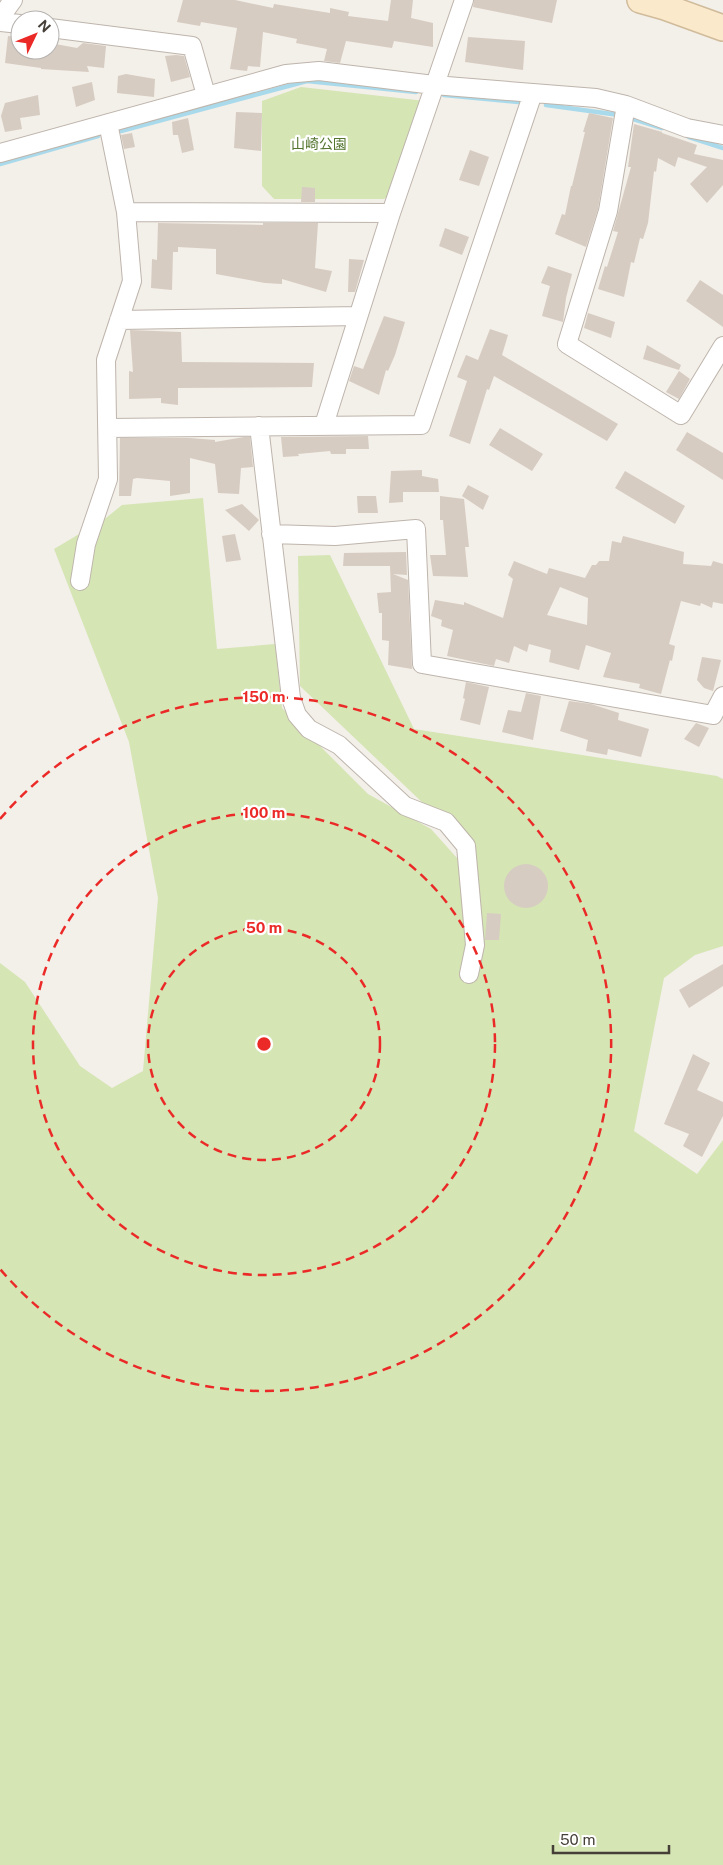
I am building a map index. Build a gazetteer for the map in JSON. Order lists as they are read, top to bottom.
{
  "parks": ["山崎公園"],
  "scale_bar": "50 m",
  "north": "top right",
  "rings": ["150 m", "100 m", "50 m"]
}
